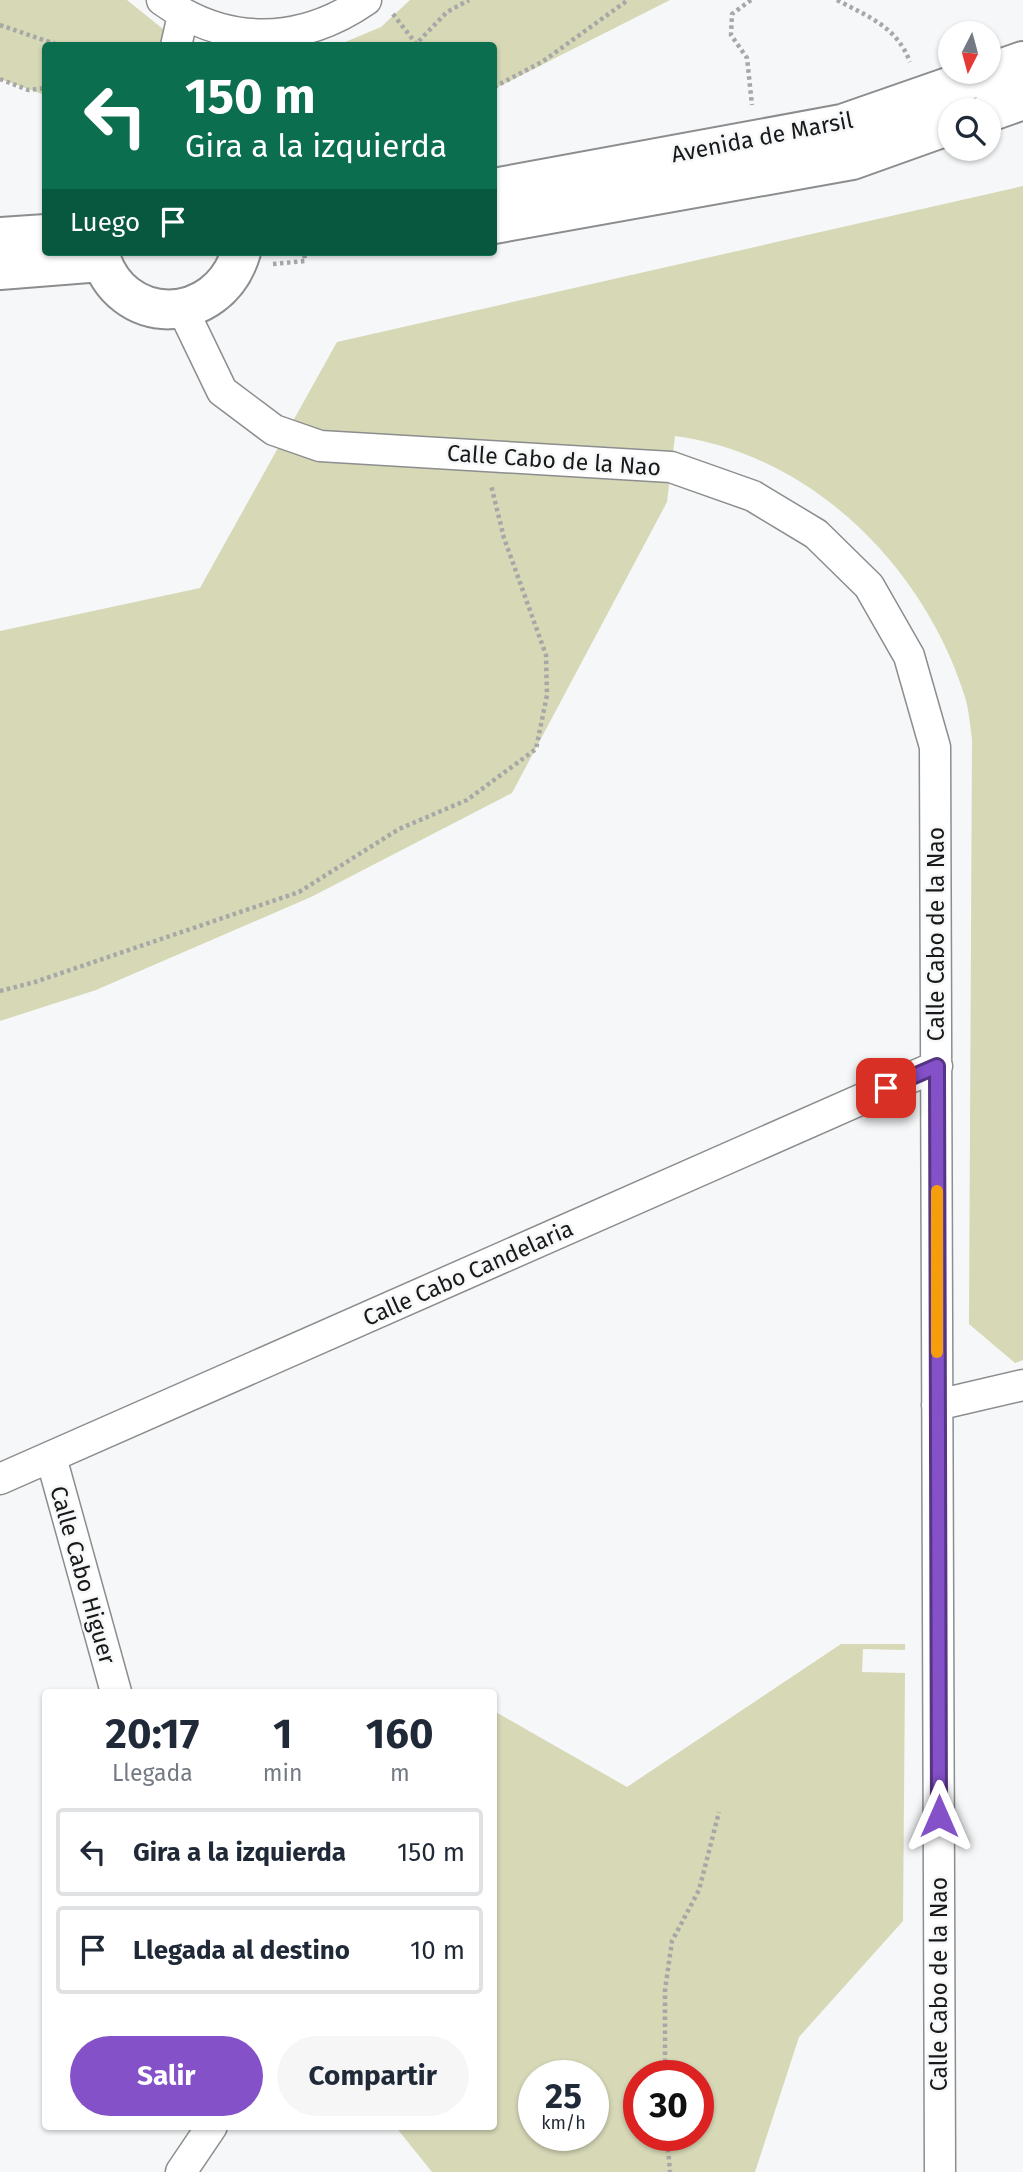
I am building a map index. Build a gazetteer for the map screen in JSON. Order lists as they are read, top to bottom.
{
  "streets": {
    "street": [
      "Avenida de Marsil",
      "Calle Cabo de la Nao",
      "Calle Cabo Candelaria",
      "Calle Cabo Higuer"
    ]
  },
  "crossings": [
    ["Calle Cabo de la Nao", "Calle Cabo Candelaria"],
    ["Calle Cabo Candelaria", "Calle Cabo Higuer"]
  ],
  "north": "bottom",
  "page": {
    "turn": ["150 m", "Gira a la izquierda"],
    "then": "Luego",
    "eta": [
      "20:17",
      "Llegada",
      "1",
      "min",
      "160",
      "m"
    ],
    "list": [
      {
        "name": "Gira a la izquierda",
        "value": "150 m"
      },
      {
        "name": "Llegada al destino",
        "value": "10 m"
      }
    ],
    "buttons": ["Salir", "Compartir"],
    "speed": "25 km/h",
    "limit": "30"
  }
}
